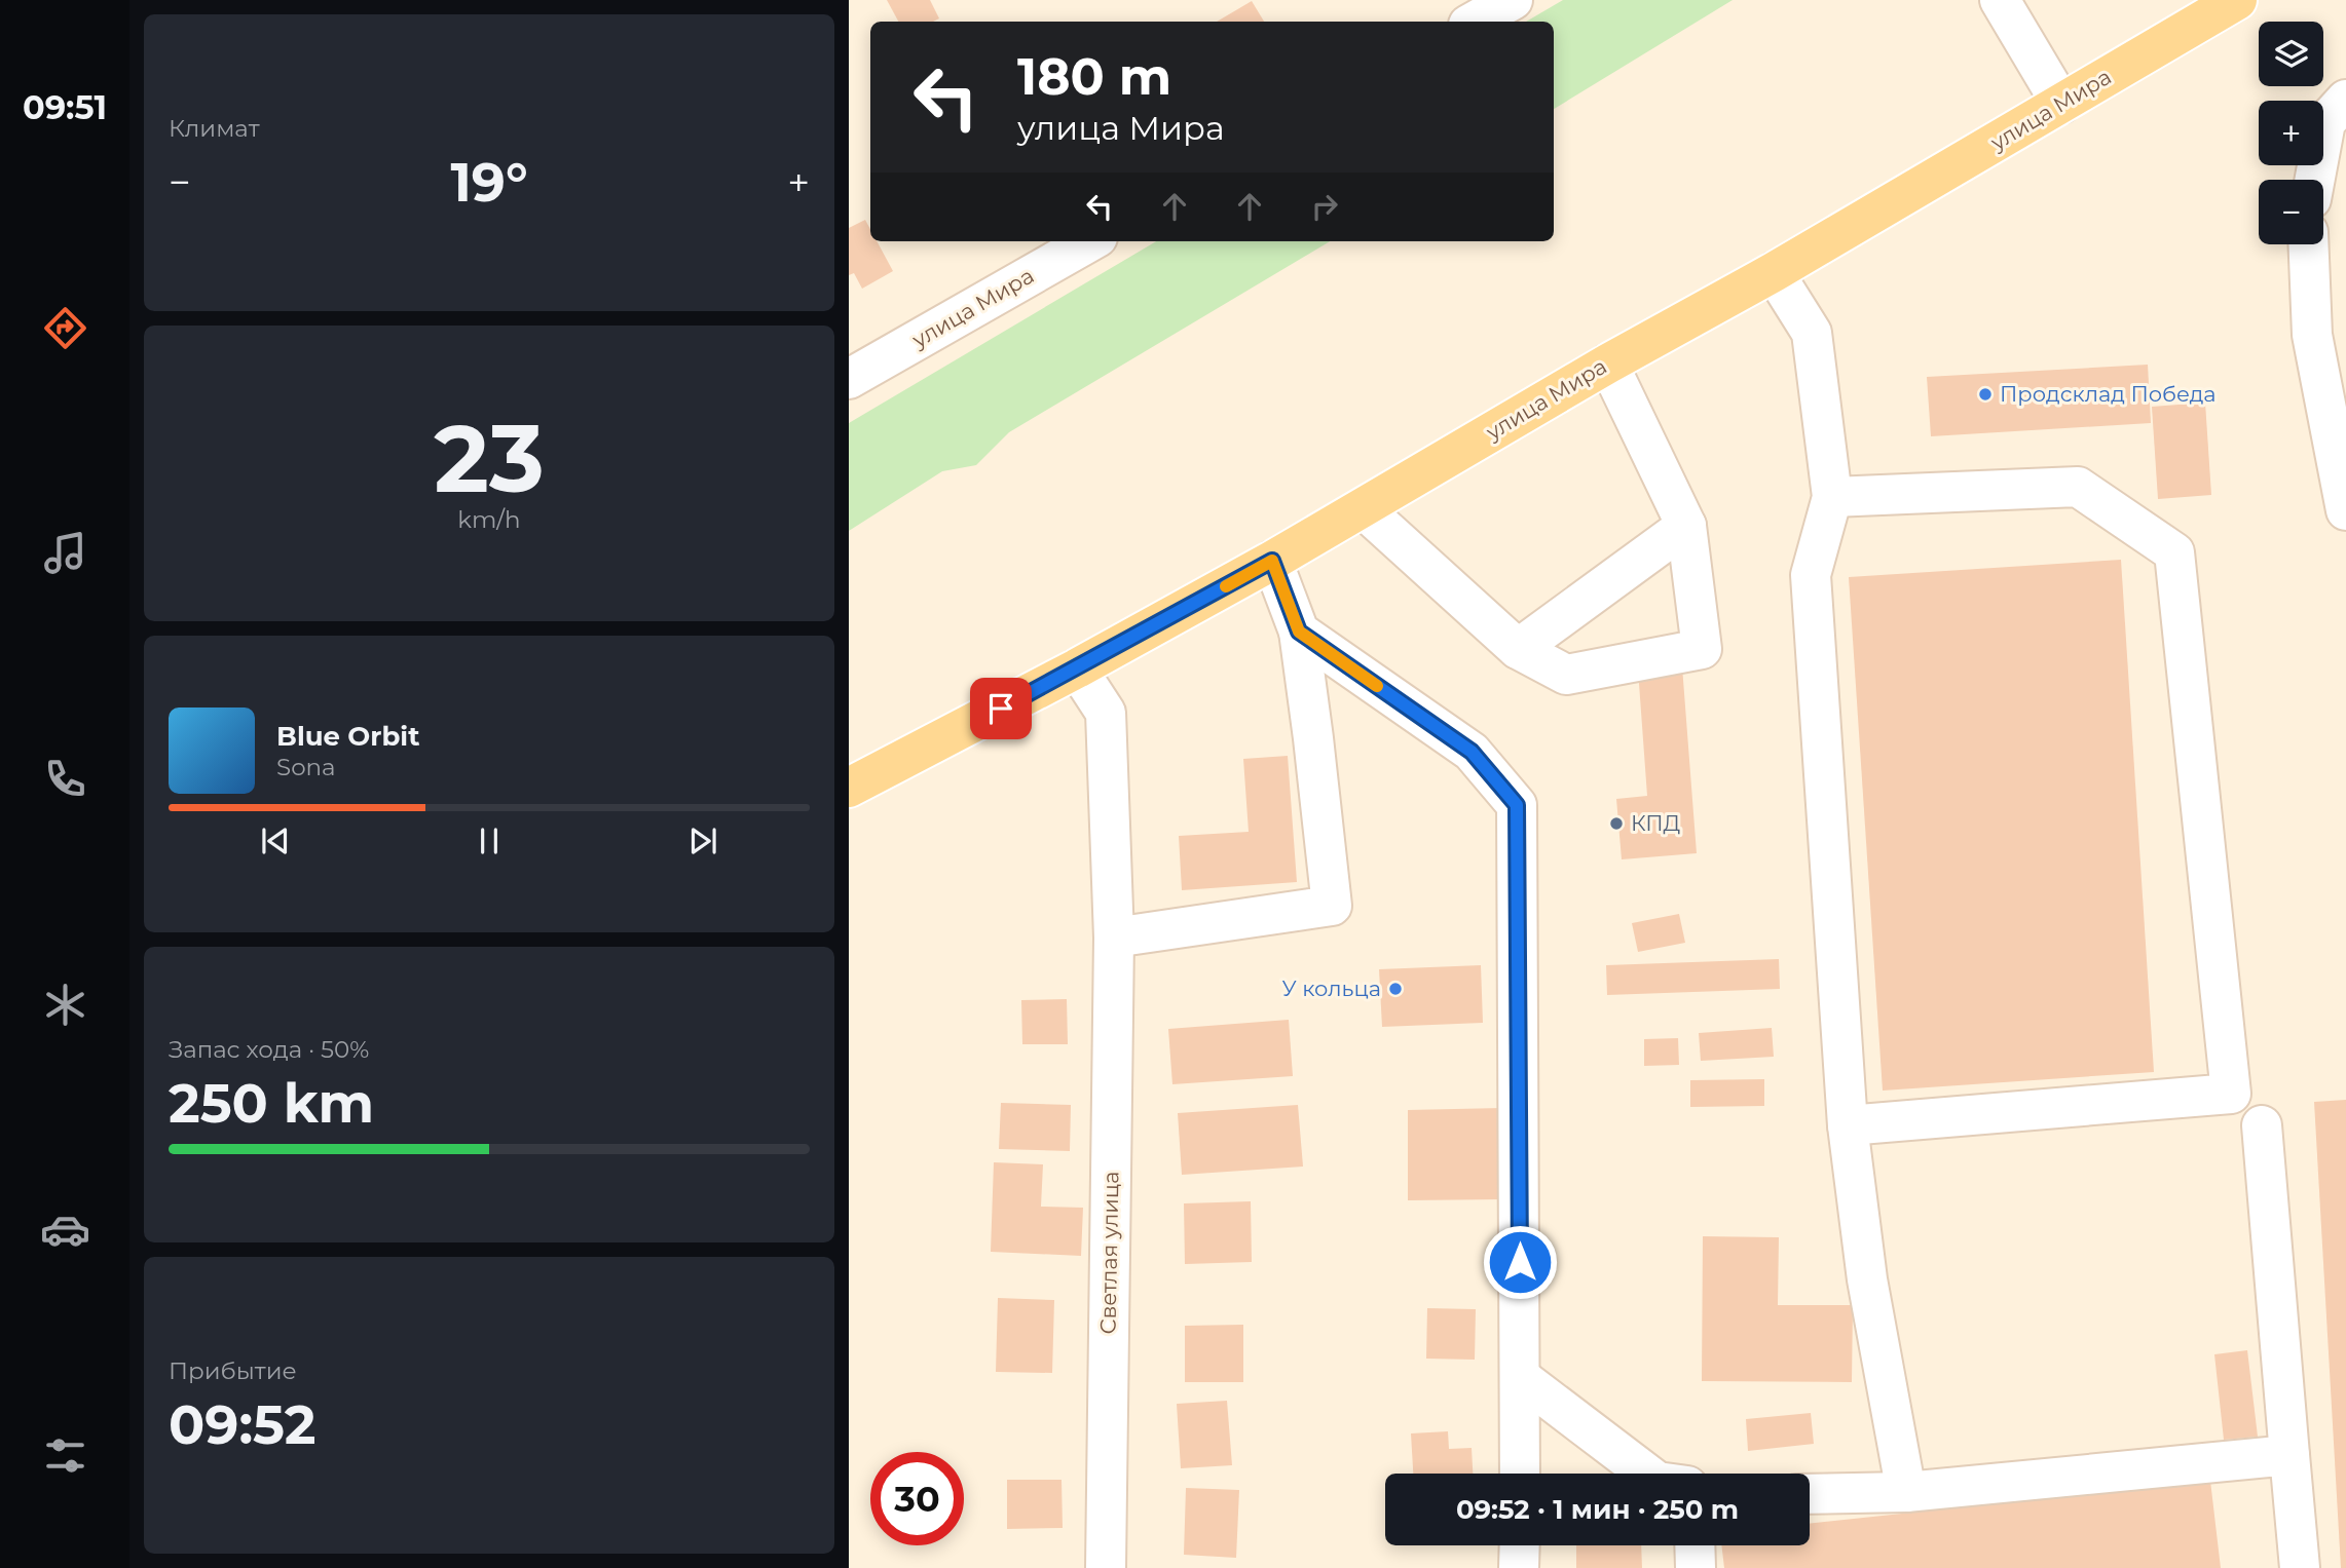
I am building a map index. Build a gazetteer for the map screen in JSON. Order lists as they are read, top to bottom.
{
  "streets": {
    "main road": ["улица Мира"],
    "street": ["Светлая улица"]
  },
  "crossings": [
    ["улица Мира", "Светлая улица"]
  ],
  "places": ["Продсклад Победа", "КПД", "У кольца"],
  "page": {
    "tabs": "09:51",
    "tile": [
      "Климат",
      ["23", "km/h"],
      ["Запас хода · 50%", "250 km"],
      ["Прибытие", "09:52"]
    ],
    "map_buttons": ["+", "−"],
    "turn": ["180 m", "улица Мира"],
    "heat": ["−", "19°", "+"],
    "song": ["Blue Orbit", "Sona"],
    "limit": "30",
    "trip": "09:52 · 1 мин · 250 m"
  }
}
